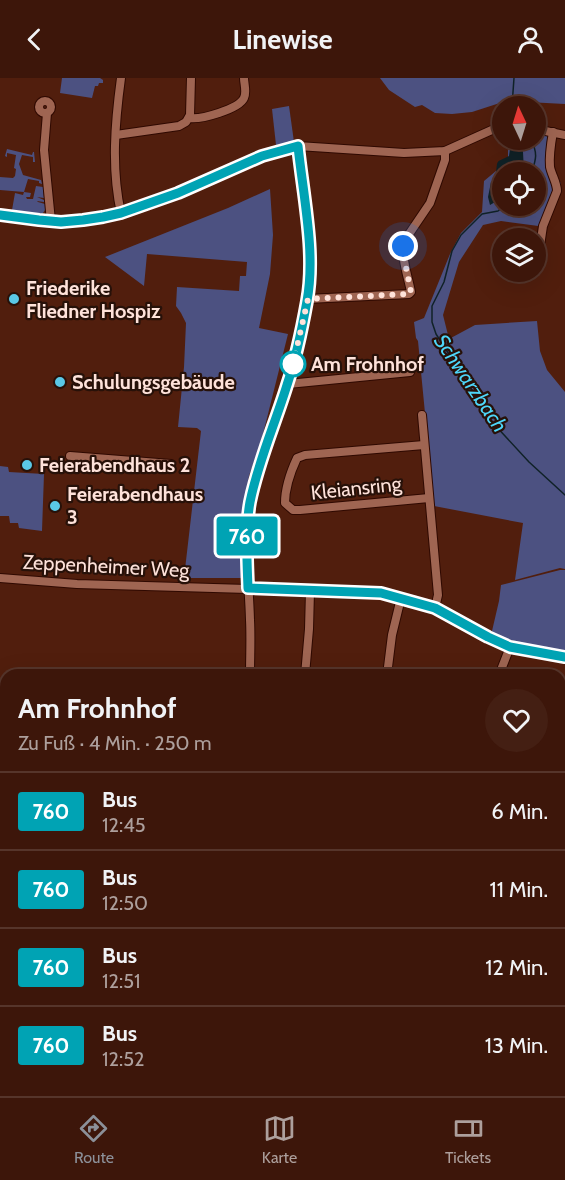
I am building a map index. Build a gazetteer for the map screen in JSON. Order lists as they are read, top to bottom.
{
  "streets": {
    "street": ["Kleiansring", "Zeppenheimer Weg"]
  },
  "water": ["Schwarzbach"],
  "places": [
    "Friederike Fliedner Hospiz",
    "Am Frohnhof",
    "Schulungsgebäude",
    "Feierabendhaus 2",
    "Feierabendhaus 3"
  ],
  "lines": ["bus line 760"],
  "north": "top",
  "page": {
    "header": "Linewise",
    "on_map": "760",
    "heading": ["Am Frohnhof", "Zu Fuß · 4 Min. · 250 m"],
    "list": [
      {
        "mark": "760",
        "name": "Bus",
        "note": "12:45",
        "value": "6 Min."
      },
      {
        "mark": "760",
        "name": "Bus",
        "note": "12:50",
        "value": "11 Min."
      },
      {
        "mark": "760",
        "name": "Bus",
        "note": "12:51",
        "value": "12 Min."
      },
      {
        "mark": "760",
        "name": "Bus",
        "note": "12:52",
        "value": "13 Min."
      }
    ],
    "tabs": ["Route", "Karte", "Tickets"]
  }
}
